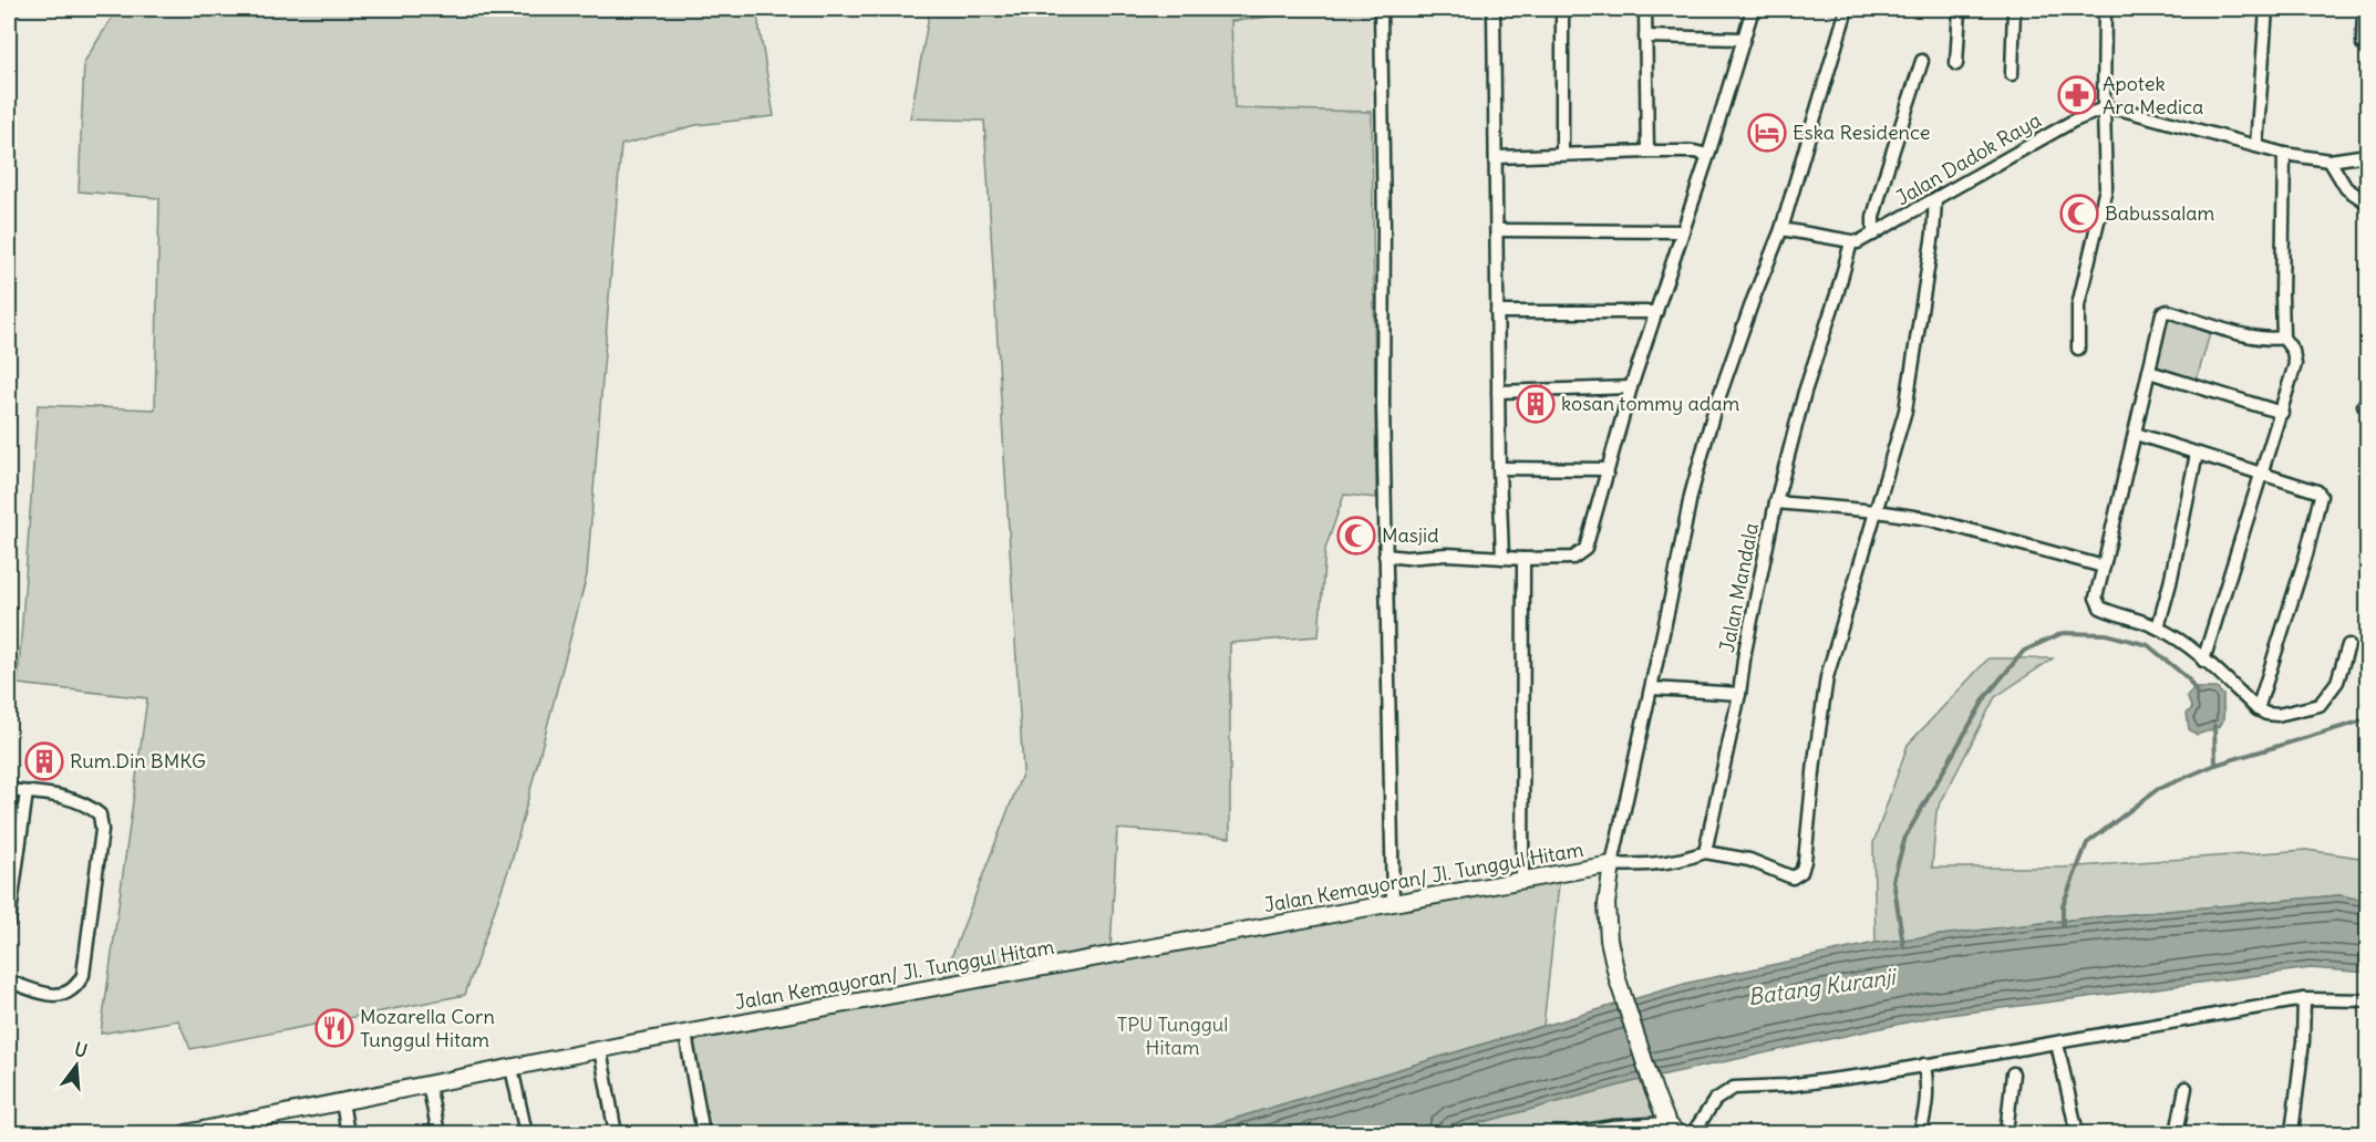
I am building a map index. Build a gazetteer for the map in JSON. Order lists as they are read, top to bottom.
{
  "streets": {
    "street": ["Jalan Dadok Raya", "Jalan Mandala", "Jalan Kemayoran/ Jl. Tunggul Hitam"]
  },
  "crossings": [
    ["Jalan Dadok Raya", "Jalan Mandala"]
  ],
  "water": ["Batang Kuranji"],
  "parks": ["TPU Tunggul Hitam"],
  "places": {
    "pharmacy": ["Apotek Ara Medica"],
    "hotel": ["Eska Residence"],
    "mosque": ["Babussalam", "Masjid"],
    "building": ["kosan tommy adam", "Rum.Din BMKG"],
    "restaurant": ["Mozarella Corn Tunggul Hitam"]
  },
  "north": "top"
}
